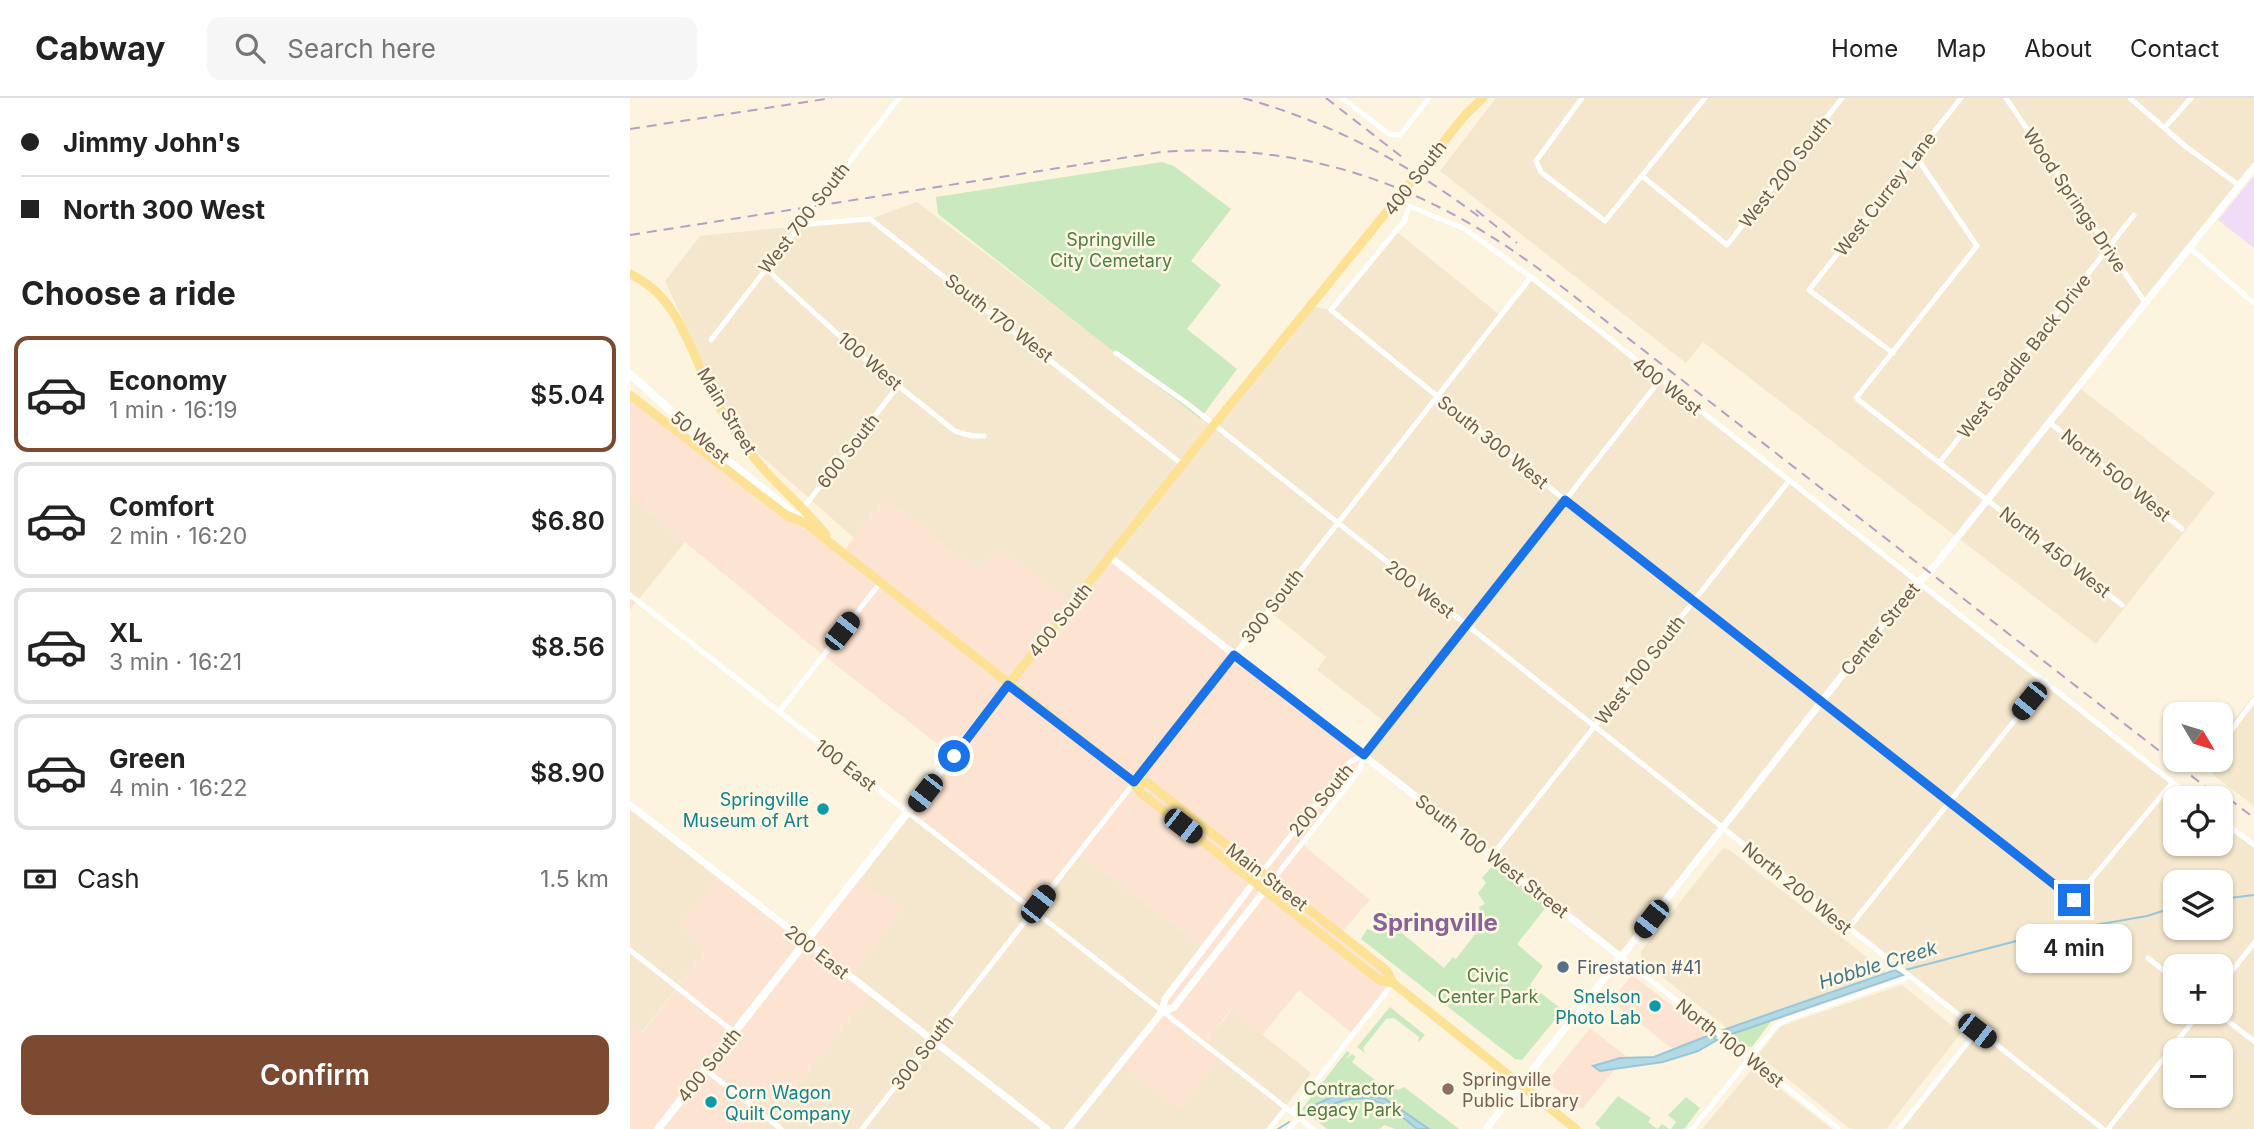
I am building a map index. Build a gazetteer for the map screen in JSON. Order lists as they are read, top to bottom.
{
  "streets": {
    "main road": ["400 South", "Main Street", "50 West"],
    "street": [
      "West 200 South",
      "West Currey Lane",
      "Wood Springs Drive",
      "West 700 South",
      "South 170 West",
      "West Saddle Back Drive",
      "100 West",
      "400 West",
      "South 300 West",
      "600 South",
      "North 500 West",
      "North 450 West",
      "200 West",
      "300 South",
      "Center Street",
      "West 100 South",
      "100 East",
      "200 South",
      "South 100 West Street",
      "North 200 West",
      "200 East",
      "North 100 West"
    ]
  },
  "crossings": [
    ["400 South", "South 170 West"],
    ["400 South", "400 West"],
    ["400 South", "Main Street"],
    ["400 South", "South 300 West"],
    ["400 South", "200 West"],
    ["400 South", "100 East"],
    ["400 South", "South 100 West Street"],
    ["400 South", "200 East"],
    ["West Currey Lane", "North 450 West"],
    ["Wood Springs Drive", "West Saddle Back Drive"],
    ["Wood Springs Drive", "Center Street"],
    ["West 700 South", "South 170 West"],
    ["West 700 South", "100 West"],
    ["West Saddle Back Drive", "North 450 West"],
    ["100 West", "600 South"],
    ["400 West", "South 300 West"],
    ["400 West", "300 South"],
    ["400 West", "Center Street"],
    ["400 West", "West 100 South"],
    ["Main Street", "50 West"],
    ["Main Street", "600 South"],
    ["Main Street", "300 South"],
    ["Main Street", "Center Street"],
    ["Main Street", "200 South"],
    ["50 West", "600 South"],
    ["South 300 West", "300 South"],
    ["South 300 West", "Center Street"],
    ["South 300 West", "West 100 South"],
    ["North 500 West", "Center Street"],
    ["North 450 West", "Center Street"],
    ["200 West", "300 South"],
    ["200 West", "Center Street"],
    ["200 West", "West 100 South"],
    ["200 West", "North 200 West"],
    ["300 South", "100 East"],
    ["300 South", "South 100 West Street"],
    ["300 South", "200 East"],
    ["Center Street", "South 100 West Street"],
    ["Center Street", "North 200 West"],
    ["Center Street", "North 100 West"],
    ["West 100 South", "South 100 West Street"],
    ["100 East", "200 South"],
    ["200 South", "South 100 West Street"],
    ["South 100 West Street", "North 100 West"]
  ],
  "districts": ["Springville"],
  "water": ["Hobble Creek"],
  "parks": ["Springville City Cemetary", "Civic Center Park", "Contractor Legacy Park"],
  "places": [
    "Springville Museum of Art",
    "Firestation #41",
    "Snelson Photo Lab",
    "Springville Public Library",
    "Corn Wagon Quilt Company"
  ],
  "north": "bottom right",
  "page": {
    "header": "Cabway",
    "search": "Search here",
    "nav": [
      "Home",
      "Map",
      "About",
      "Contact"
    ],
    "banner": ["Jimmy John's", "North 300 West"],
    "heading": "Choose a ride",
    "list": [
      {
        "name": "Economy",
        "note": "1 min · 16:19",
        "value": "$5.04"
      },
      {
        "name": "Comfort",
        "note": "2 min · 16:20",
        "value": "$6.80"
      },
      {
        "name": "XL",
        "note": "3 min · 16:21",
        "value": "$8.56"
      },
      {
        "name": "Green",
        "note": "4 min · 16:22",
        "value": "$8.90"
      }
    ],
    "map_buttons": ["+", "−"],
    "pay": ["Cash", "1.5 km"],
    "bubble": "4 min",
    "buttons": "Confirm"
  }
}
